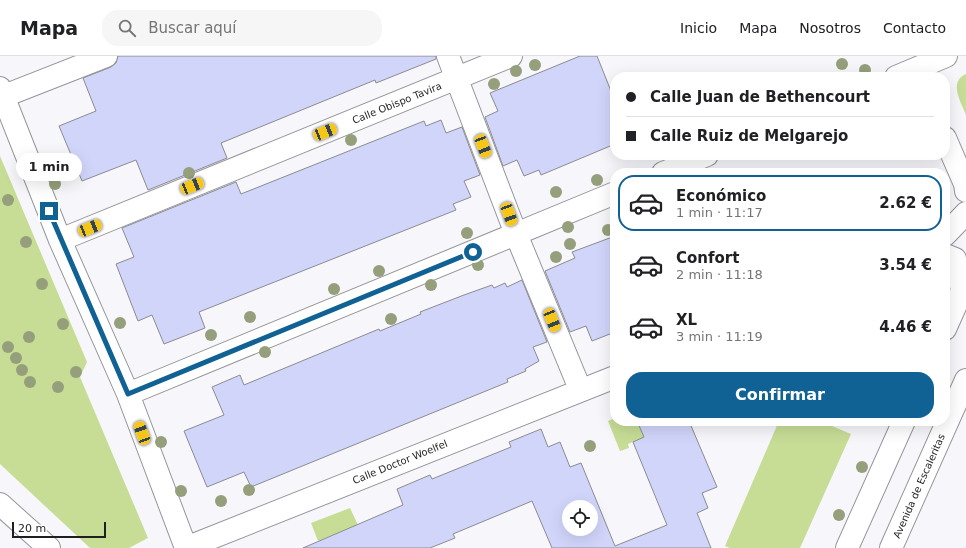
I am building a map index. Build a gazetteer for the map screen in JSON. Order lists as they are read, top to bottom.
{
  "streets": {
    "street": ["Calle Obispo Tavira", "Calle Doctor Woelfel", "Avenida de Escaleritas"]
  },
  "scale_bar": "20 m",
  "page": {
    "header": "Mapa",
    "search": "Buscar aquí",
    "nav": [
      "Inicio",
      "Mapa",
      "Nosotros",
      "Contacto"
    ],
    "banner": ["Calle Juan de Bethencourt", "Calle Ruiz de Melgarejo"],
    "bubble": "1 min",
    "list": [
      {
        "name": "Económico",
        "note": "1 min · 11:17",
        "value": "2.62 €"
      },
      {
        "name": "Confort",
        "note": "2 min · 11:18",
        "value": "3.54 €"
      },
      {
        "name": "XL",
        "note": "3 min · 11:19",
        "value": "4.46 €"
      }
    ],
    "buttons": "Confirmar",
    "scale": "20 m"
  }
}
